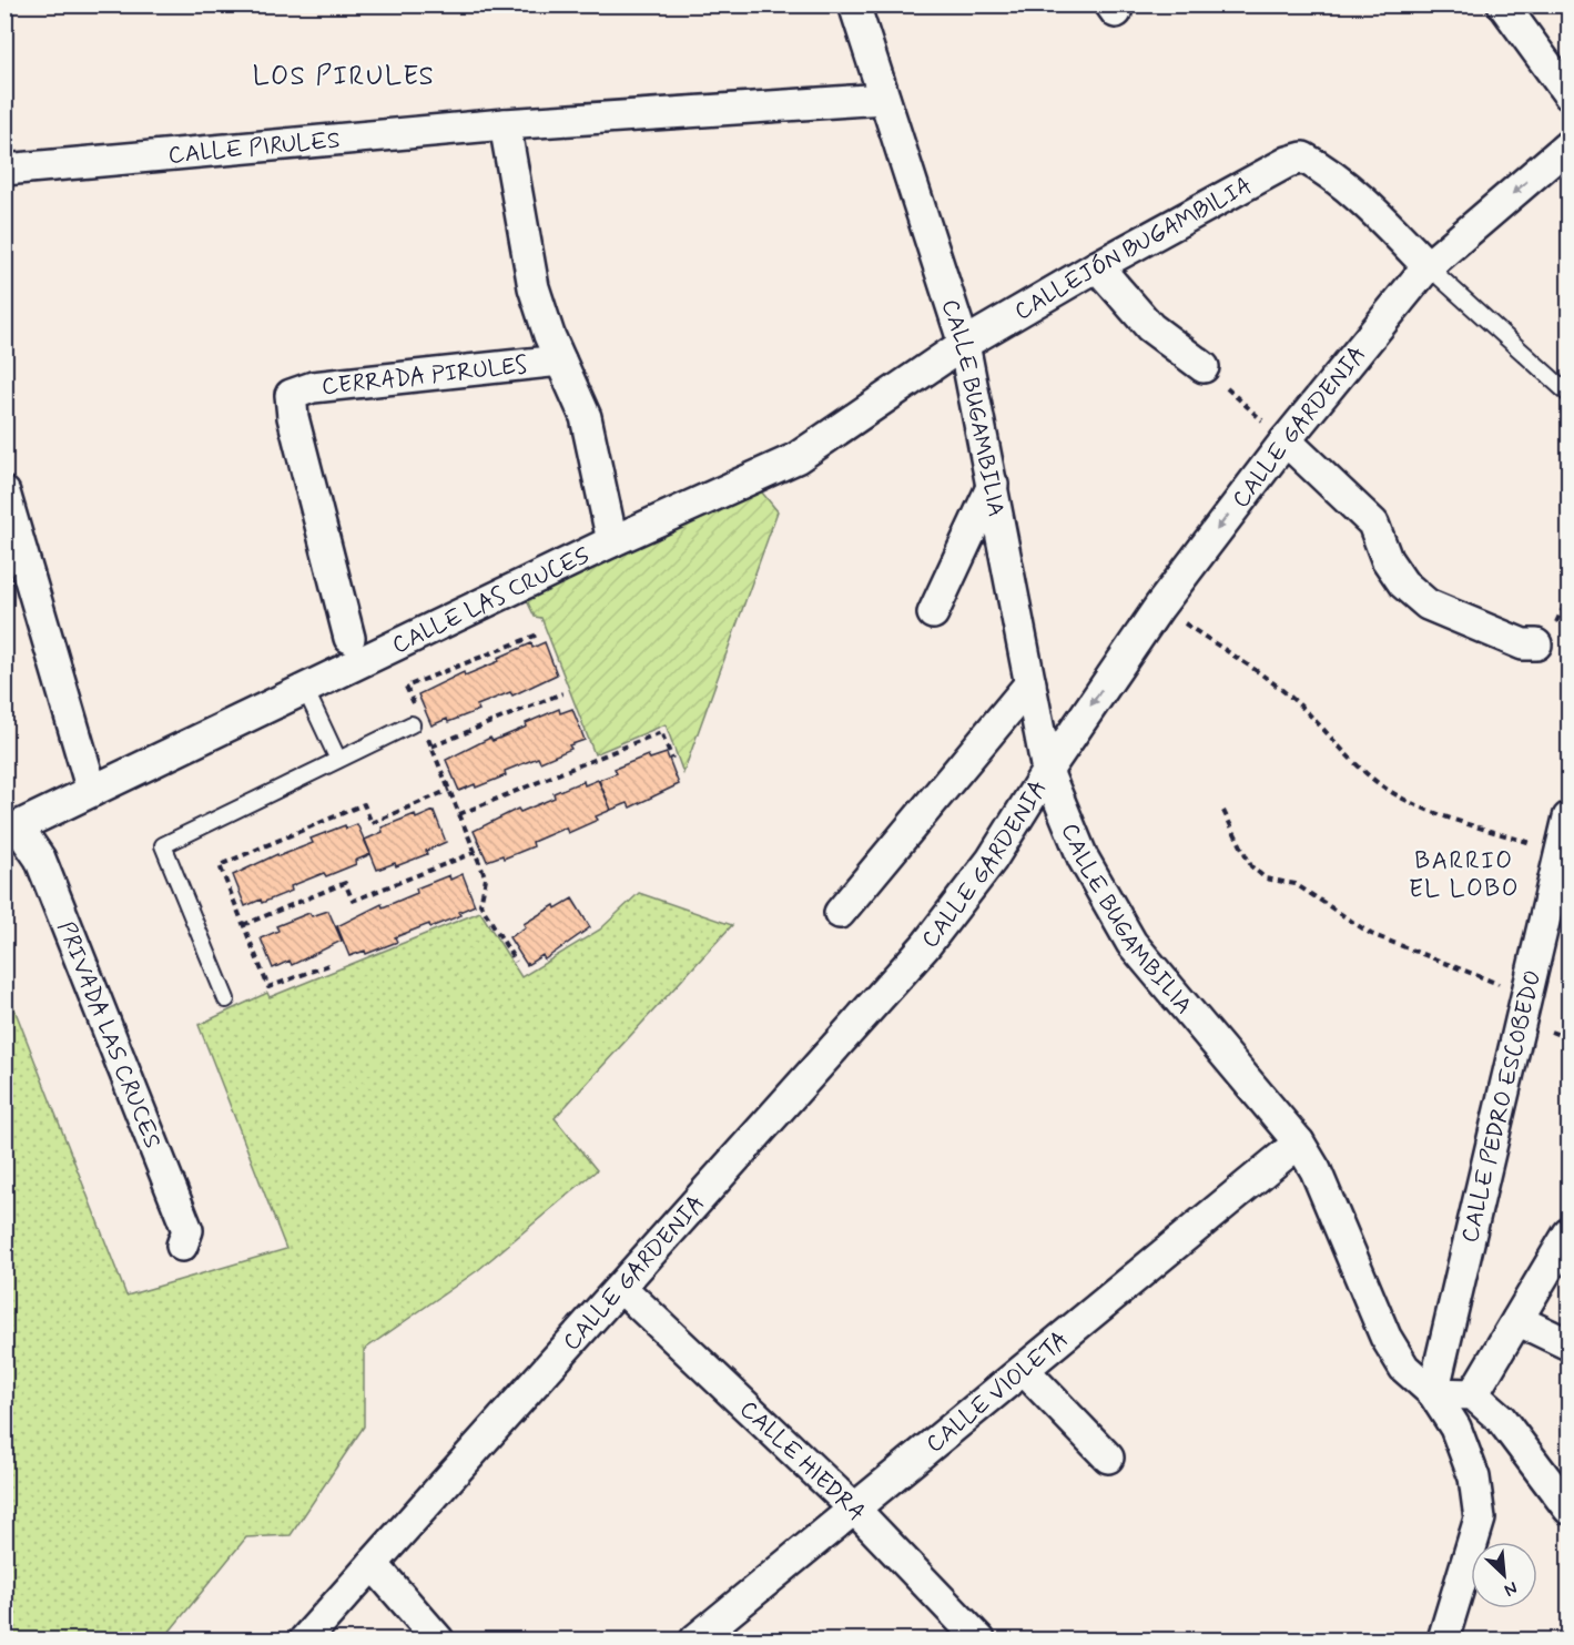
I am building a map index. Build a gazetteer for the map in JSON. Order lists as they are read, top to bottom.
{
  "streets": {
    "street": [
      "CALLE PIRULES",
      "CALLEJÓN BUGAMBILIA",
      "CERRADA PIRULES",
      "CALLE BUGAMBILIA",
      "CALLE GARDENIA",
      "CALLE LAS CRUCES",
      "PRIVADA LAS CRUCES",
      "CALLE PEDRO ESCOBEDO",
      "CALLE VIOLETA",
      "CALLE HIEDRA"
    ]
  },
  "crossings": [
    ["CALLE PIRULES", "CALLE BUGAMBILIA"],
    ["CALLEJÓN BUGAMBILIA", "CALLE BUGAMBILIA"],
    ["CALLEJÓN BUGAMBILIA", "CALLE GARDENIA"],
    ["CALLEJÓN BUGAMBILIA", "CALLE LAS CRUCES"],
    ["CALLE BUGAMBILIA", "CALLE GARDENIA"],
    ["CALLE BUGAMBILIA", "CALLE LAS CRUCES"],
    ["CALLE BUGAMBILIA", "CALLE PEDRO ESCOBEDO"],
    ["CALLE BUGAMBILIA", "CALLE VIOLETA"],
    ["CALLE GARDENIA", "CALLE HIEDRA"],
    ["CALLE LAS CRUCES", "PRIVADA LAS CRUCES"],
    ["CALLE VIOLETA", "CALLE HIEDRA"]
  ],
  "districts": ["LOS PIRULES", "BARRIO EL LOBO"],
  "north": "bottom right"
}
